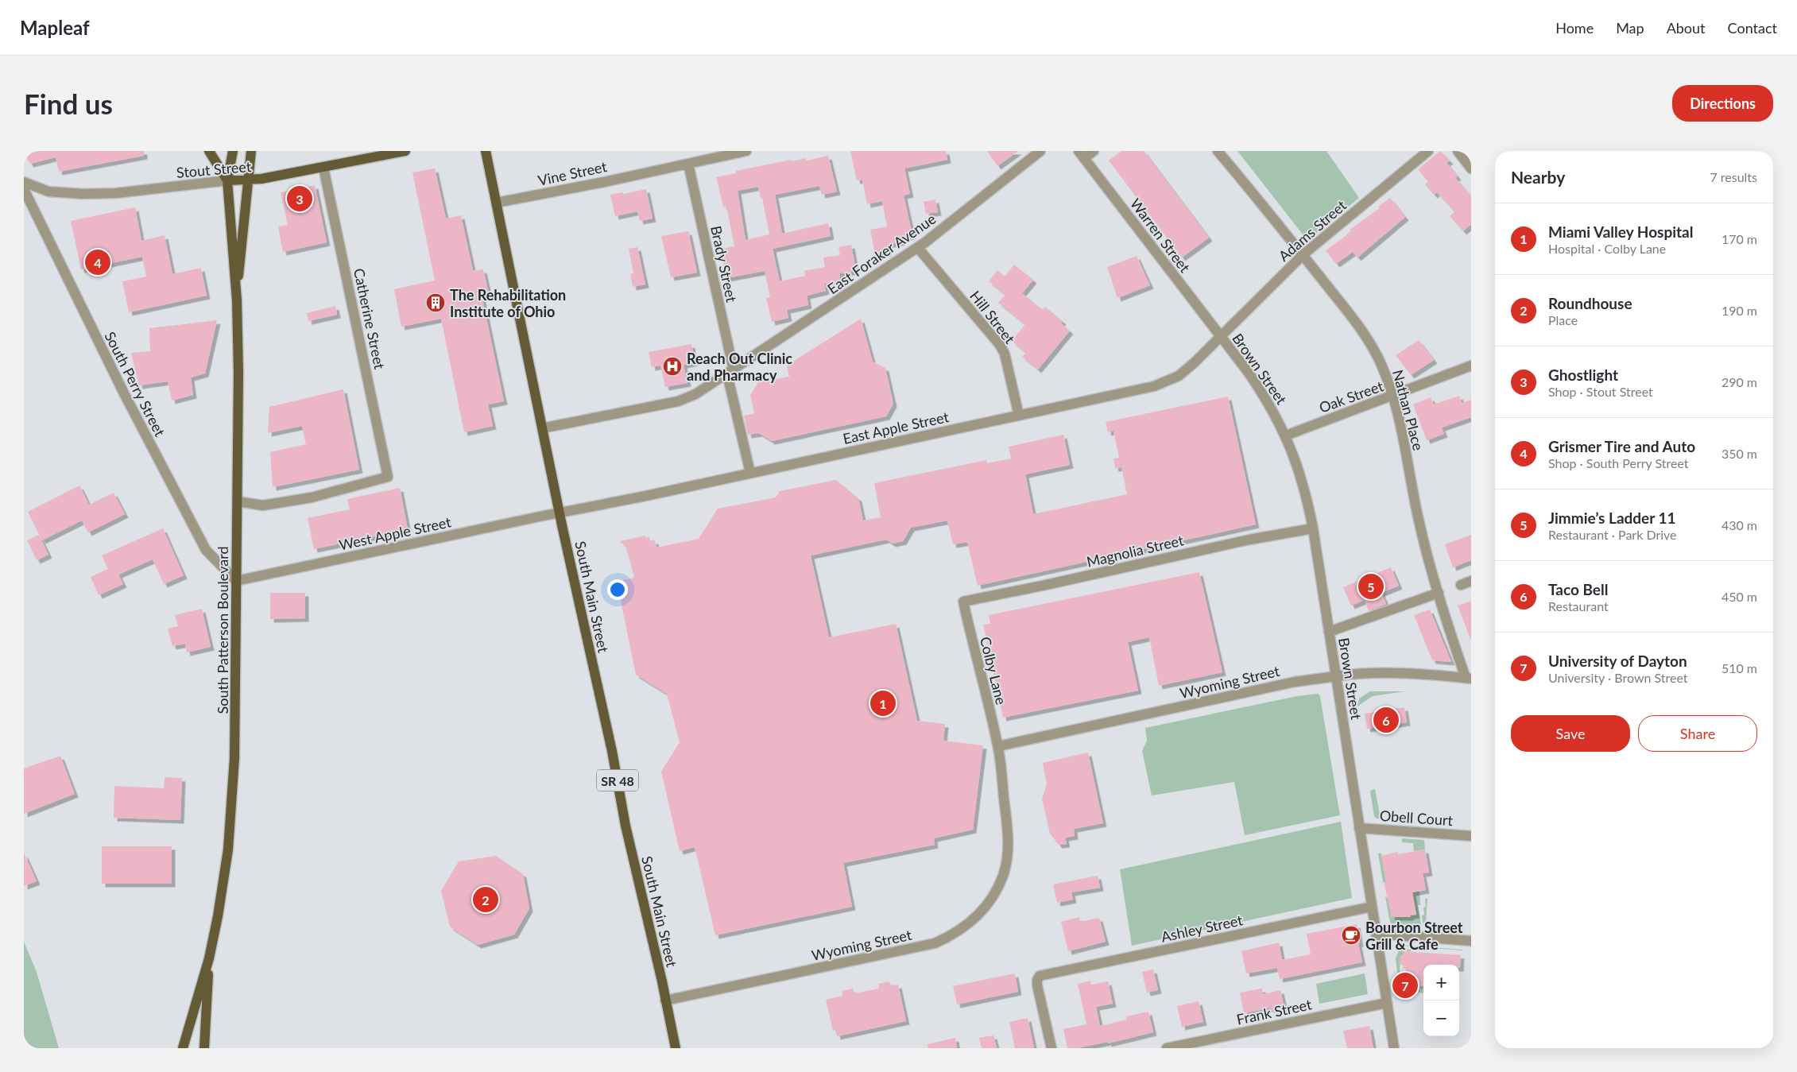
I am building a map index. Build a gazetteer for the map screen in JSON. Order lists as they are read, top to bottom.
{
  "streets": {
    "main road": [
      "Stout Street",
      "South Main Street",
      "South Patterson Boulevard",
      "SR 48"
    ],
    "street": [
      "Vine Street",
      "Adams Street",
      "Warren Street",
      "East Foraker Avenue",
      "Brady Street",
      "Hill Street",
      "Catherine Street",
      "Brown Street",
      "South Perry Street",
      "Oak Street",
      "Nathan Place",
      "East Apple Street",
      "West Apple Street",
      "Magnolia Street",
      "Colby Lane",
      "Wyoming Street",
      "Obell Court",
      "Ashley Street",
      "Frank Street"
    ]
  },
  "crossings": [
    ["Stout Street", "Catherine Street"],
    ["Stout Street", "South Patterson Boulevard"],
    ["Vine Street", "Brady Street"],
    ["Vine Street", "South Main Street"],
    ["Adams Street", "Warren Street"],
    ["Adams Street", "Brown Street"],
    ["Adams Street", "Nathan Place"],
    ["Adams Street", "East Apple Street"],
    ["Warren Street", "Brown Street"],
    ["Warren Street", "East Apple Street"],
    ["East Foraker Avenue", "Brady Street"],
    ["East Foraker Avenue", "Hill Street"],
    ["East Foraker Avenue", "South Main Street"],
    ["Brady Street", "East Apple Street"],
    ["Hill Street", "East Apple Street"],
    ["Catherine Street", "South Patterson Boulevard"],
    ["Brown Street", "Oak Street"],
    ["Brown Street", "East Apple Street"],
    ["Brown Street", "Magnolia Street"],
    ["Brown Street", "Wyoming Street"],
    ["Brown Street", "Obell Court"],
    ["Brown Street", "Ashley Street"],
    ["Brown Street", "Frank Street"],
    ["South Perry Street", "West Apple Street"],
    ["South Perry Street", "South Patterson Boulevard"],
    ["Oak Street", "Nathan Place"],
    ["Nathan Place", "Wyoming Street"],
    ["East Apple Street", "West Apple Street"],
    ["East Apple Street", "South Main Street"],
    ["West Apple Street", "South Main Street"],
    ["West Apple Street", "South Patterson Boulevard"],
    ["Magnolia Street", "Colby Lane"],
    ["South Main Street", "Wyoming Street"],
    ["Colby Lane", "Wyoming Street"]
  ],
  "places": {
    "building": ["The Rehabilitation Institute of Ohio"],
    "hospital": ["Reach Out Clinic and Pharmacy"],
    "cafe": ["Bourbon Street Grill & Cafe"]
  },
  "page": {
    "header": "Mapleaf",
    "nav": [
      "Home",
      "Map",
      "About",
      "Contact"
    ],
    "buttons": [
      "Directions",
      ["Save", "Share"]
    ],
    "title": "Find us",
    "heading": ["Nearby", "7 results"],
    "pins": [
      "3",
      "4",
      "5",
      "1",
      "6",
      "2",
      "7"
    ],
    "list": [
      {
        "mark": "1",
        "name": "Miami Valley Hospital",
        "note": "Hospital · Colby Lane",
        "value": "170 m"
      },
      {
        "mark": "2",
        "name": "Roundhouse",
        "note": "Place",
        "value": "190 m"
      },
      {
        "mark": "3",
        "name": "Ghostlight",
        "note": "Shop · Stout Street",
        "value": "290 m"
      },
      {
        "mark": "4",
        "name": "Grismer Tire and Auto",
        "note": "Shop · South Perry Street",
        "value": "350 m"
      },
      {
        "mark": "5",
        "name": "Jimmie’s Ladder 11",
        "note": "Restaurant · Park Drive",
        "value": "430 m"
      },
      {
        "mark": "6",
        "name": "Taco Bell",
        "note": "Restaurant",
        "value": "450 m"
      },
      {
        "mark": "7",
        "name": "University of Dayton",
        "note": "University · Brown Street",
        "value": "510 m"
      }
    ],
    "map_buttons": ["+", "−"]
  }
}
